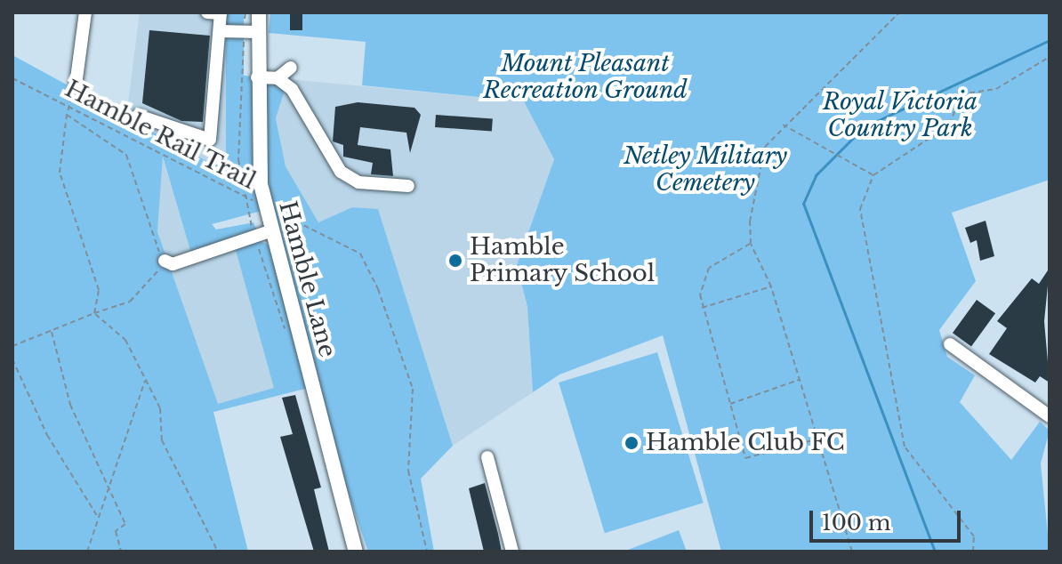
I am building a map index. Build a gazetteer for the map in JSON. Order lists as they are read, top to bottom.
{
  "streets": {
    "main road": ["Hamble Lane"],
    "path": ["Hamble Rail Trail"]
  },
  "crossings": [
    ["Hamble Rail Trail", "Hamble Lane"]
  ],
  "parks": ["Mount Pleasant Recreation Ground", "Royal Victoria Country Park", "Netley Military Cemetery"],
  "places": ["Hamble Primary School", "Hamble Club FC"],
  "scale_bar": "100 m"
}
